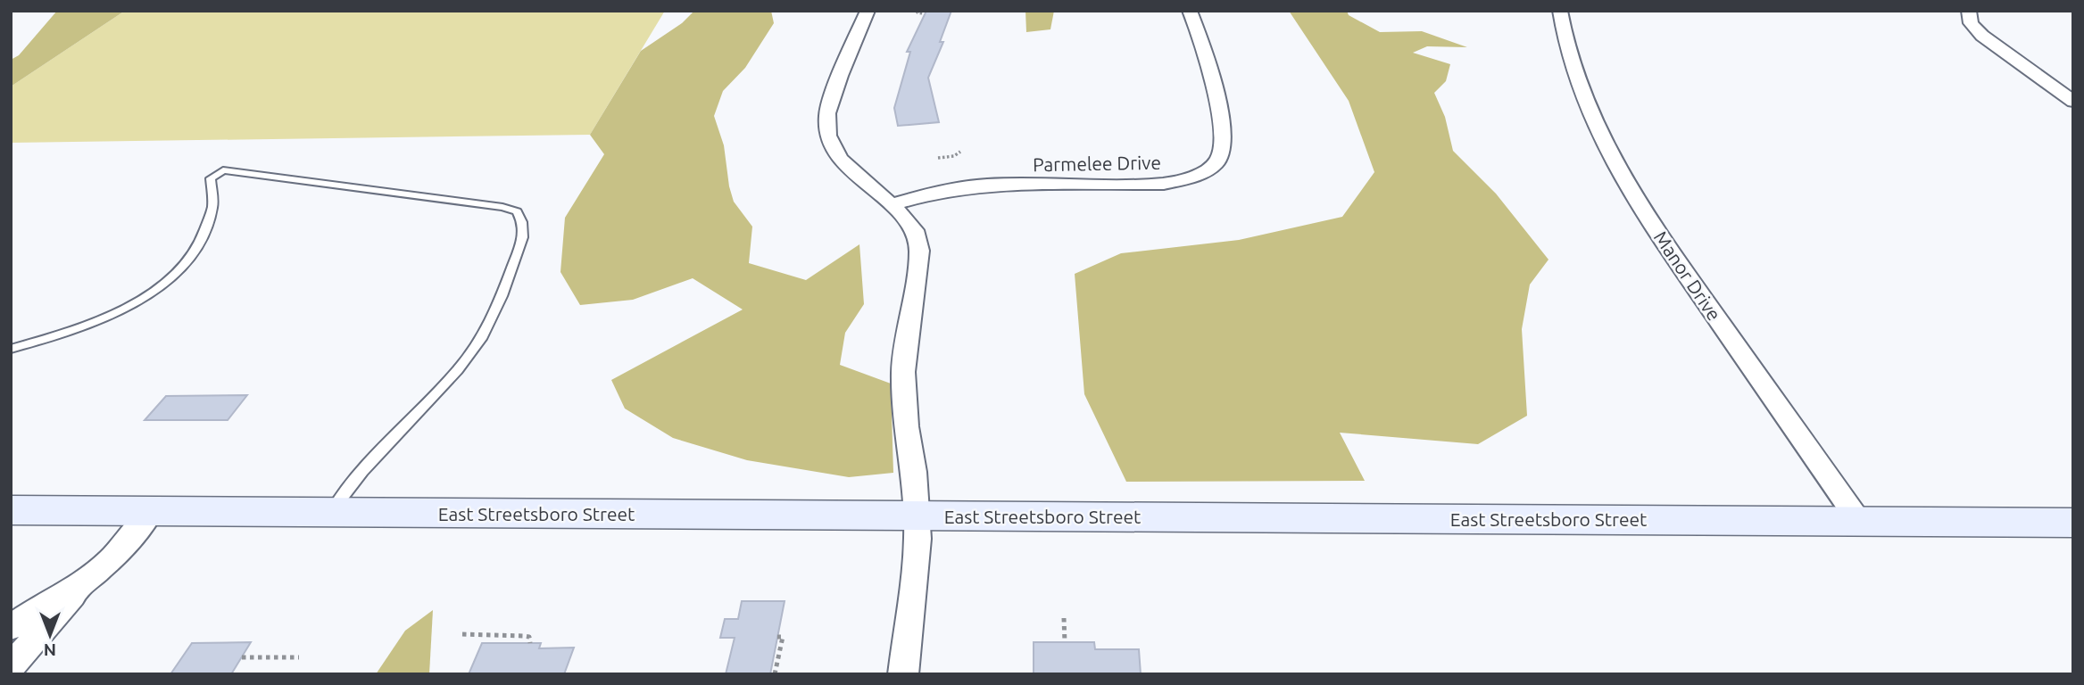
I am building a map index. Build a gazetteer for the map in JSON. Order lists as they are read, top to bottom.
{
  "streets": {
    "main road": ["East Streetsboro Street"],
    "street": ["Parmelee Drive", "Manor Drive"]
  },
  "crossings": [
    ["Manor Drive", "East Streetsboro Street"]
  ],
  "north": "bottom"
}
